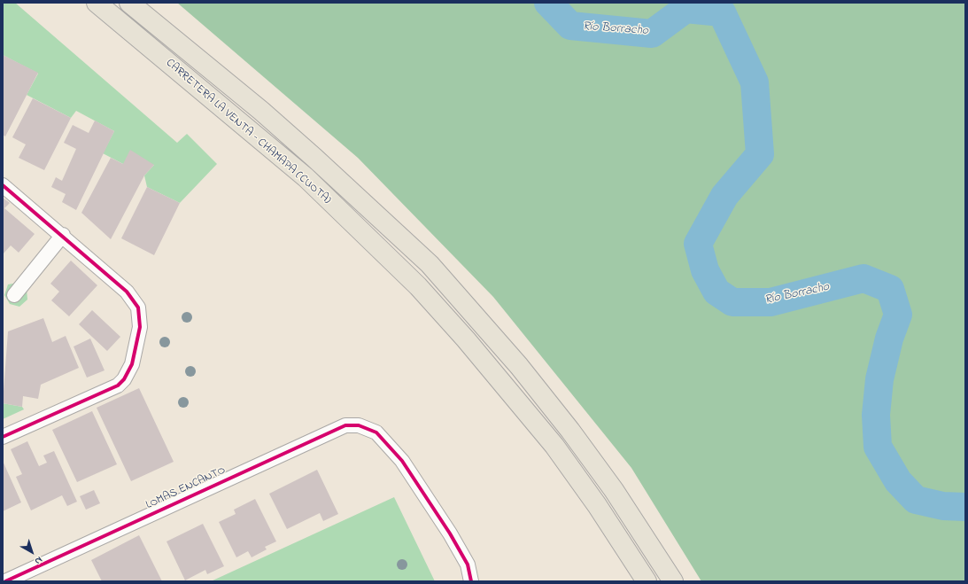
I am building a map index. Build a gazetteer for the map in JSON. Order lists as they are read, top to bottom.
{
  "streets": {
    "highway": ["CARRETERA LA VENTA - CHAMAPA (CUOTA)"],
    "street": ["LOMAS ENCANTO"]
  },
  "water": ["Río Borracho"],
  "north": "bottom right"
}
